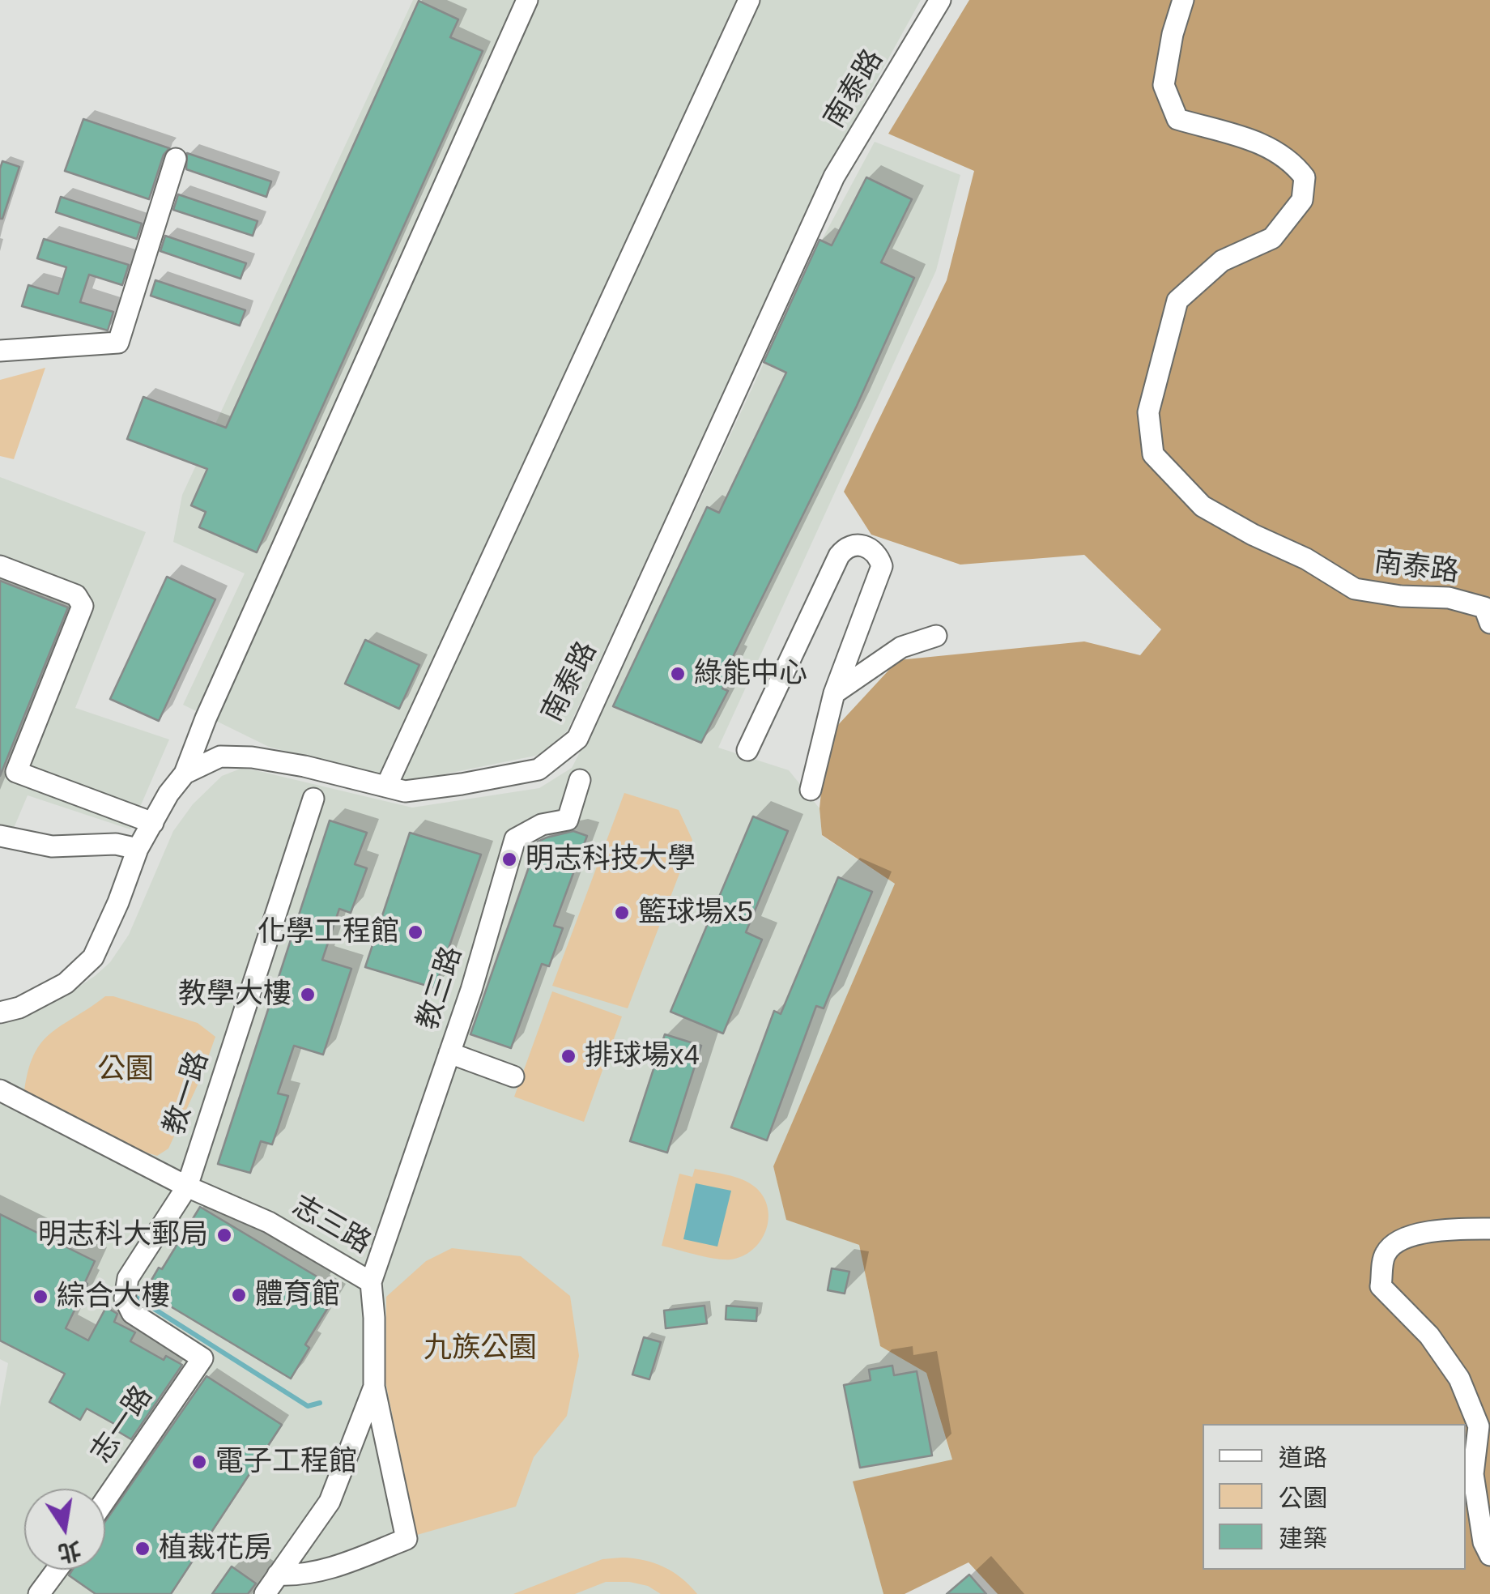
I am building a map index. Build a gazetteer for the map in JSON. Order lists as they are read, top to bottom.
{
  "streets": {
    "street": [
      "南泰路",
      "教三路",
      "教一路",
      "志三路",
      "志一路"
    ]
  },
  "crossings": [
    ["教三路", "志三路"],
    ["教一路", "志三路"],
    ["教一路", "志一路"]
  ],
  "parks": ["公園", "九族公園"],
  "places": [
    "綠能中心",
    "明志科技大學",
    "籃球場x5",
    "化學工程館",
    "教學大樓",
    "排球場x4",
    "明志科大郵局",
    "體育館",
    "綜合大樓",
    "電子工程館",
    "植裁花房"
  ],
  "legend": ["道路", "公園", "建築"],
  "north": "bottom"
}
